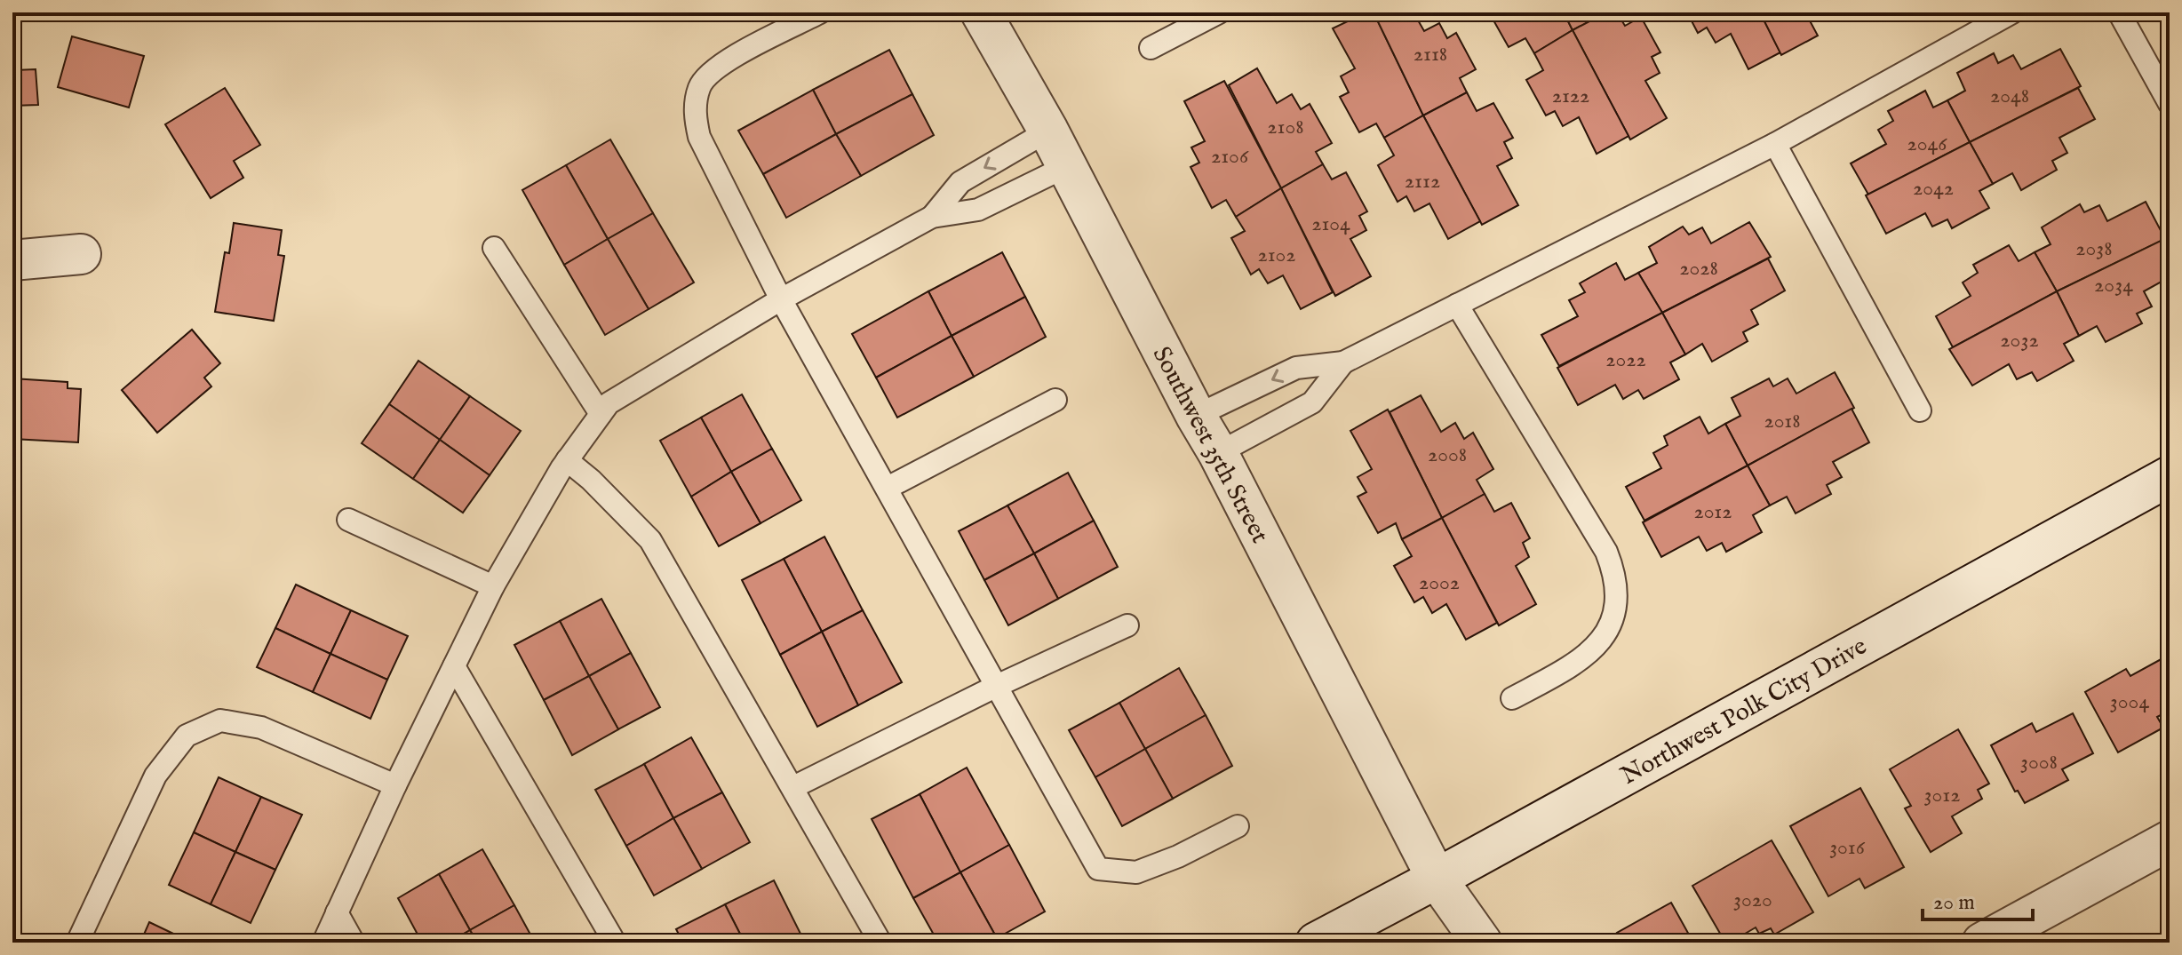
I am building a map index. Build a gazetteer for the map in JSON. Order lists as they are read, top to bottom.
{
  "streets": {
    "street": ["Southwest 35th Street", "Northwest Polk City Drive"]
  },
  "crossings": [
    ["Southwest 35th Street", "Northwest Polk City Drive"]
  ],
  "house_numbers": [
    "2118",
    "2122",
    "2048",
    "2108",
    "2046",
    "2106",
    "2112",
    "2042",
    "2104",
    "2038",
    "2102",
    "2028",
    "2034",
    "2032",
    "2022",
    "2018",
    "2008",
    "2012",
    "2002",
    "3004",
    "3008",
    "3012",
    "3016",
    "3020"
  ],
  "scale_bar": "20 m"
}
